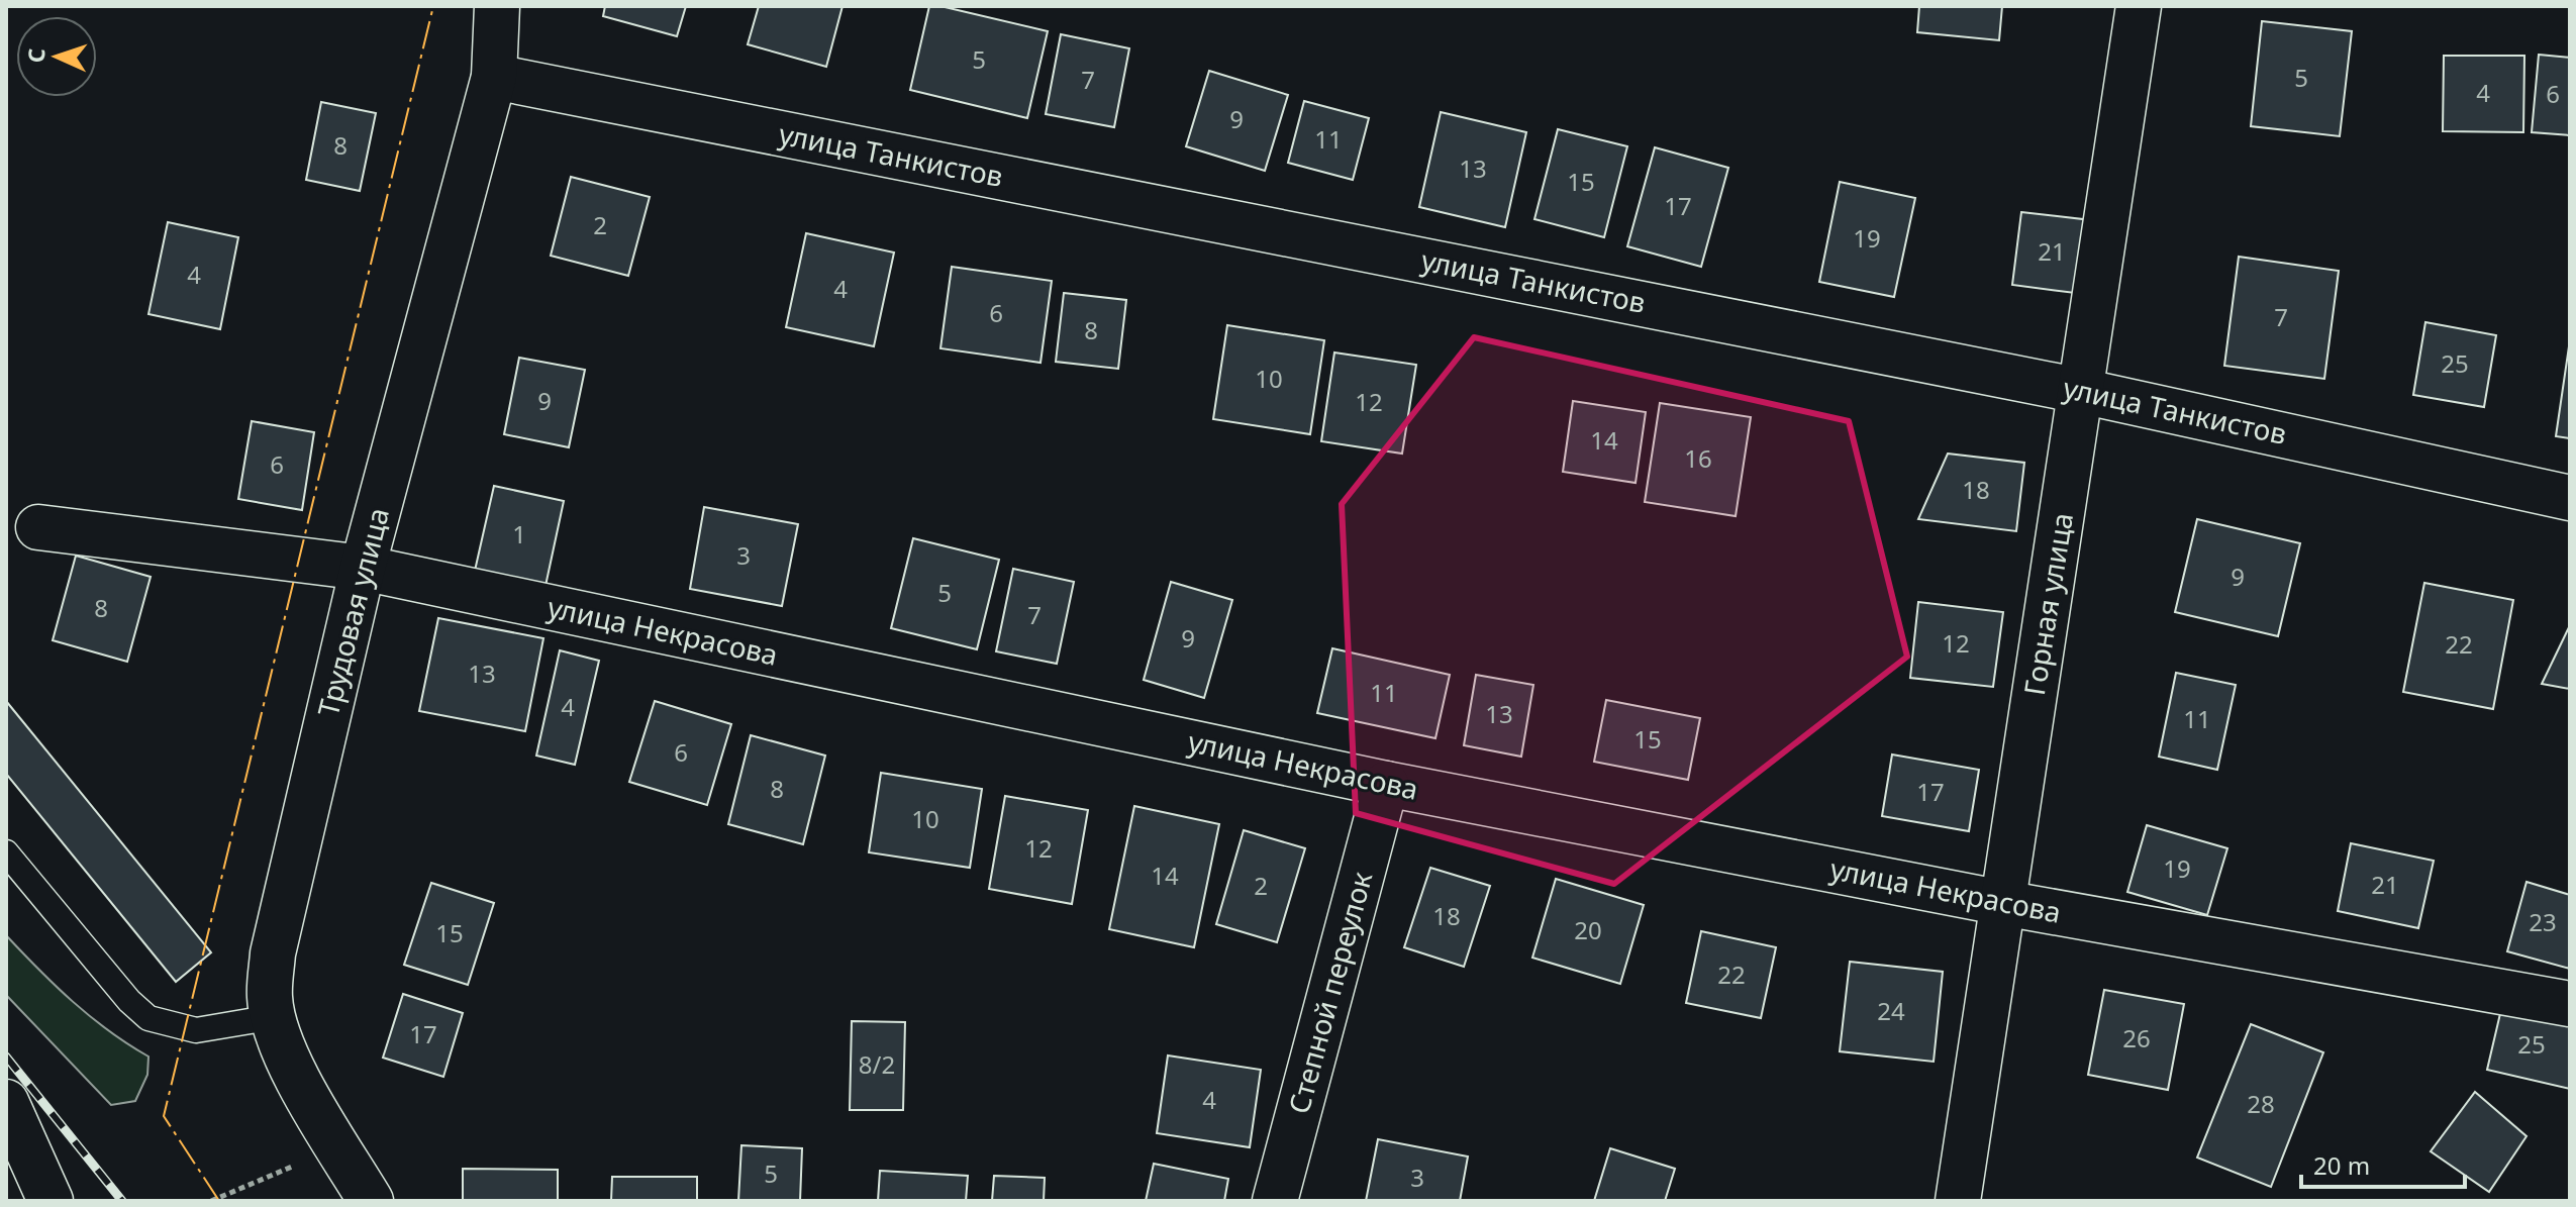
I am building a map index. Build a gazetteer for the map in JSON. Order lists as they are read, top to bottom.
{
  "streets": {
    "street": [
      "улица Танкистов",
      "Горная улица",
      "Трудовая улица",
      "улица Некрасова",
      "Степной переулок"
    ]
  },
  "crossings": [
    ["улица Танкистов", "Горная улица"],
    ["улица Танкистов", "Трудовая улица"],
    ["Горная улица", "улица Некрасова"],
    ["Трудовая улица", "улица Некрасова"],
    ["улица Некрасова", "Степной переулок"]
  ],
  "house_numbers": [
    "5",
    "5",
    "7",
    "4",
    "6",
    "9",
    "11",
    "8",
    "13",
    "15",
    "17",
    "2",
    "19",
    "21",
    "4",
    "4",
    "6",
    "7",
    "8",
    "25",
    "10",
    "9",
    "12",
    "14",
    "16",
    "6",
    "18",
    "1",
    "3",
    "9",
    "5",
    "8",
    "7",
    "9",
    "12",
    "22",
    "13",
    "11",
    "4",
    "13",
    "11",
    "15",
    "6",
    "8",
    "17",
    "10",
    "12",
    "19",
    "14",
    "21",
    "2",
    "18",
    "23",
    "20",
    "15",
    "22",
    "24",
    "17",
    "26",
    "25",
    "8/2",
    "4",
    "28",
    "5",
    "3"
  ],
  "scale_bar": "20 m",
  "north": "left"
}
